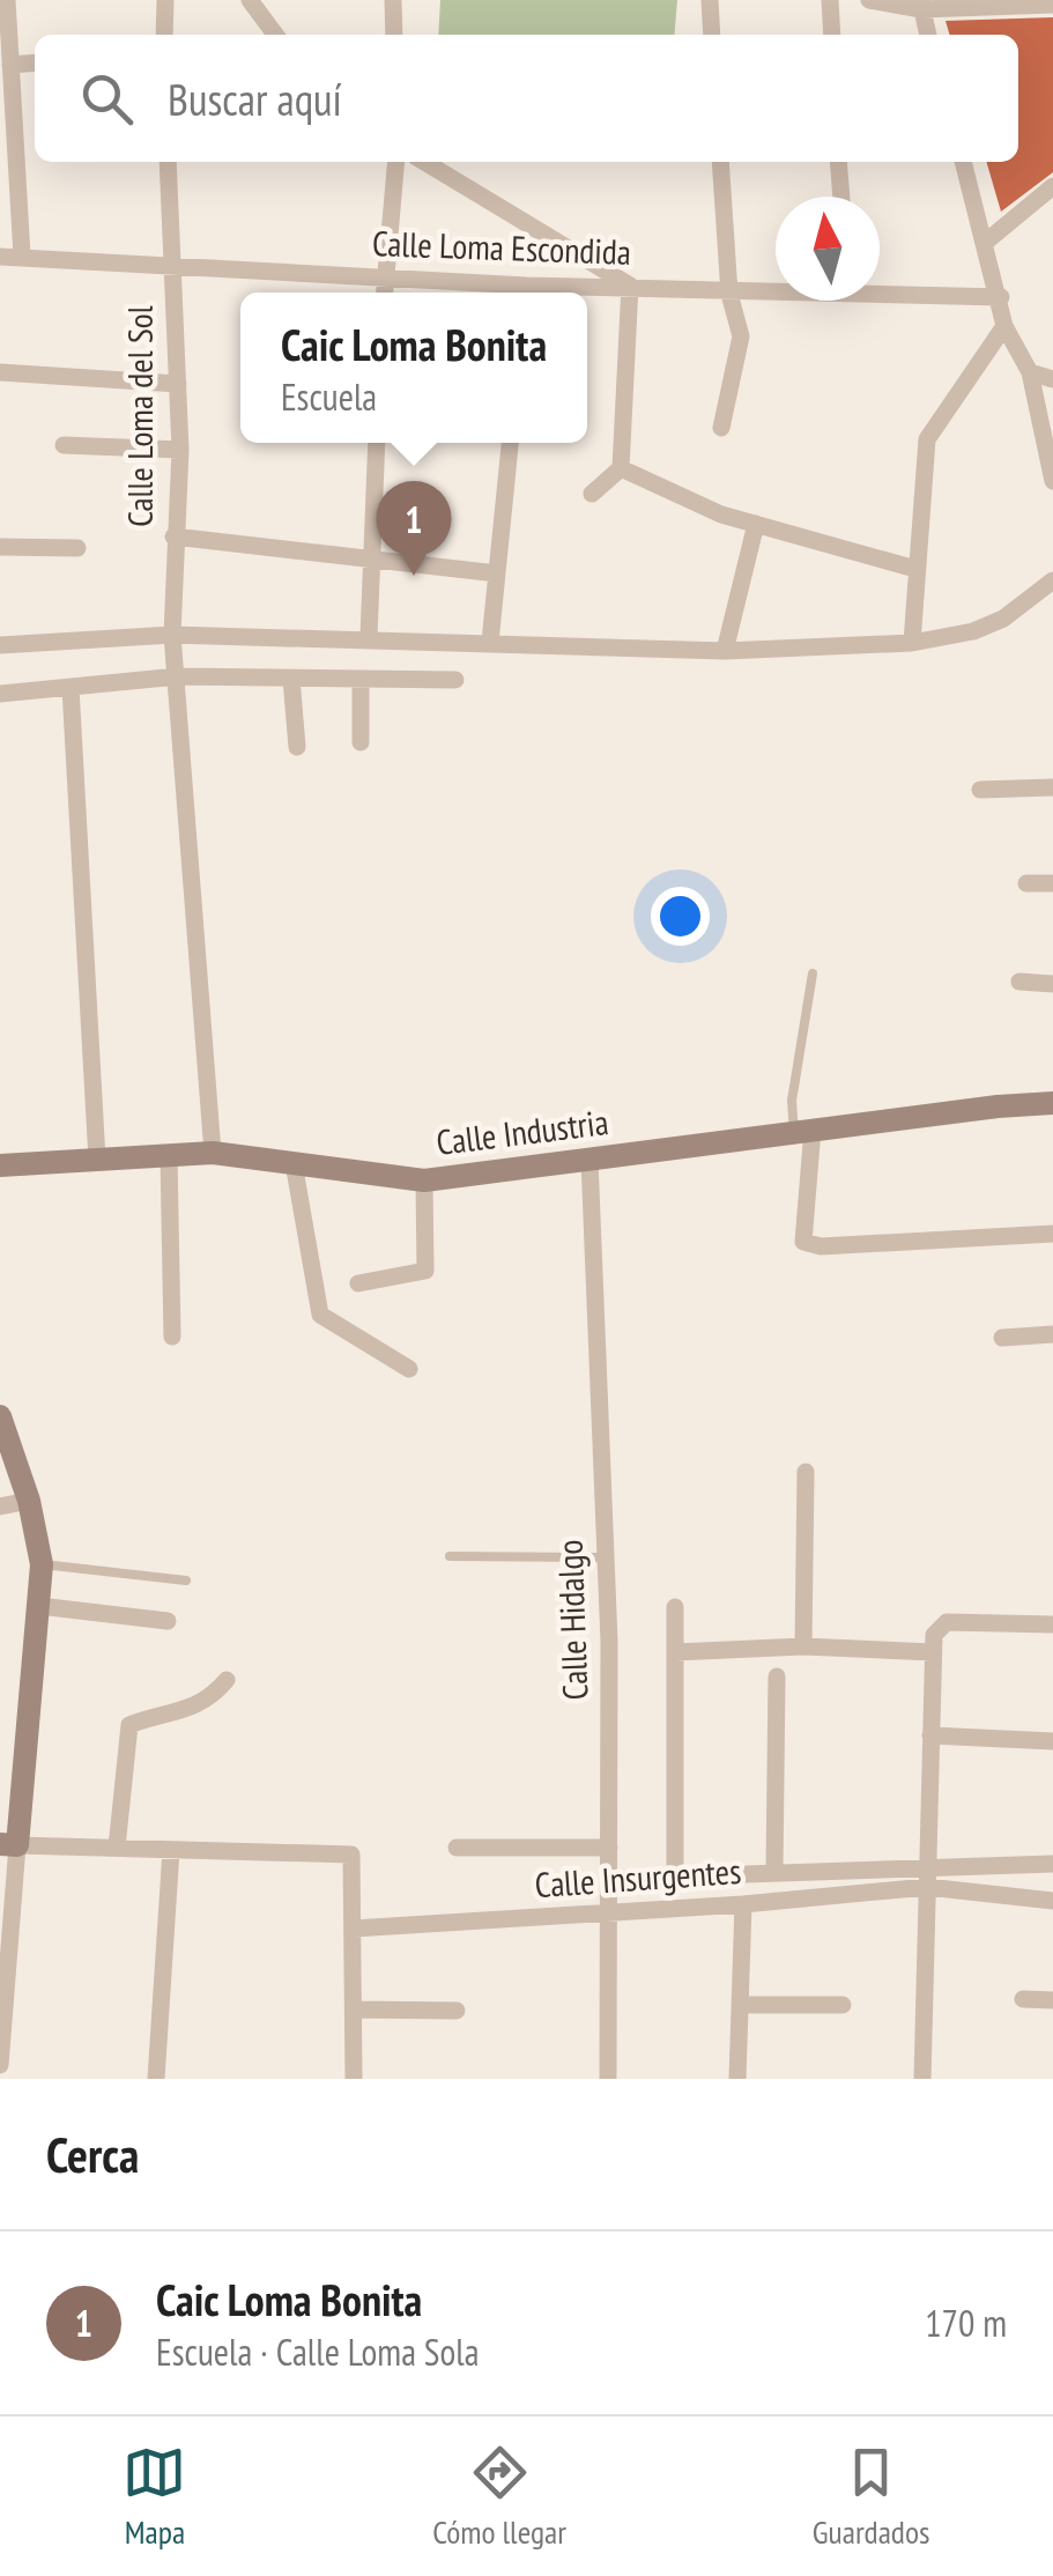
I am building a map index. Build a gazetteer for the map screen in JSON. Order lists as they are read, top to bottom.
{
  "streets": {
    "street": [
      "Calle Loma Escondida",
      "Calle Loma del Sol",
      "Calle Industria",
      "Calle Hidalgo",
      "Calle Insurgentes"
    ]
  },
  "crossings": [
    ["Calle Loma Escondida", "Calle Loma del Sol"],
    ["Calle Loma del Sol", "Calle Industria"],
    ["Calle Industria", "Calle Hidalgo"],
    ["Calle Hidalgo", "Calle Insurgentes"]
  ],
  "north": "top",
  "page": {
    "search": "Buscar aquí",
    "popup": ["Caic Loma Bonita", "Escuela"],
    "pins": "1",
    "heading": "Cerca",
    "list": [
      {
        "mark": "1",
        "name": "Caic Loma Bonita",
        "note": "Escuela · Calle Loma Sola",
        "value": "170 m"
      }
    ],
    "nav": ["Mapa", "Cómo llegar", "Guardados"]
  }
}
